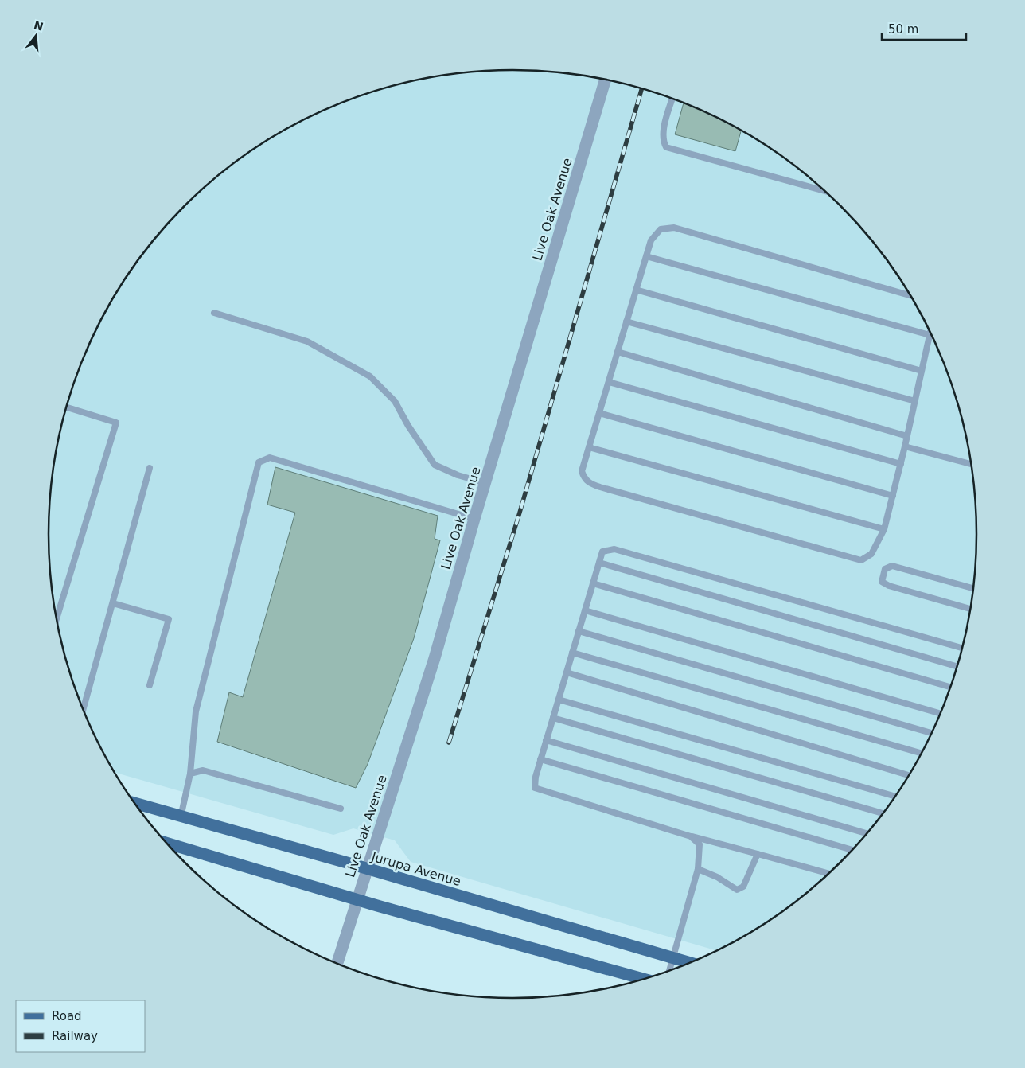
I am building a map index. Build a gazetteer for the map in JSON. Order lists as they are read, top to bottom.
{
  "streets": {
    "main road": ["Jurupa Avenue"],
    "street": ["Live Oak Avenue"]
  },
  "crossings": [
    ["Live Oak Avenue", "Jurupa Avenue"]
  ],
  "legend": ["Road", "Railway"],
  "scale_bar": "50 m",
  "north": "top"
}
